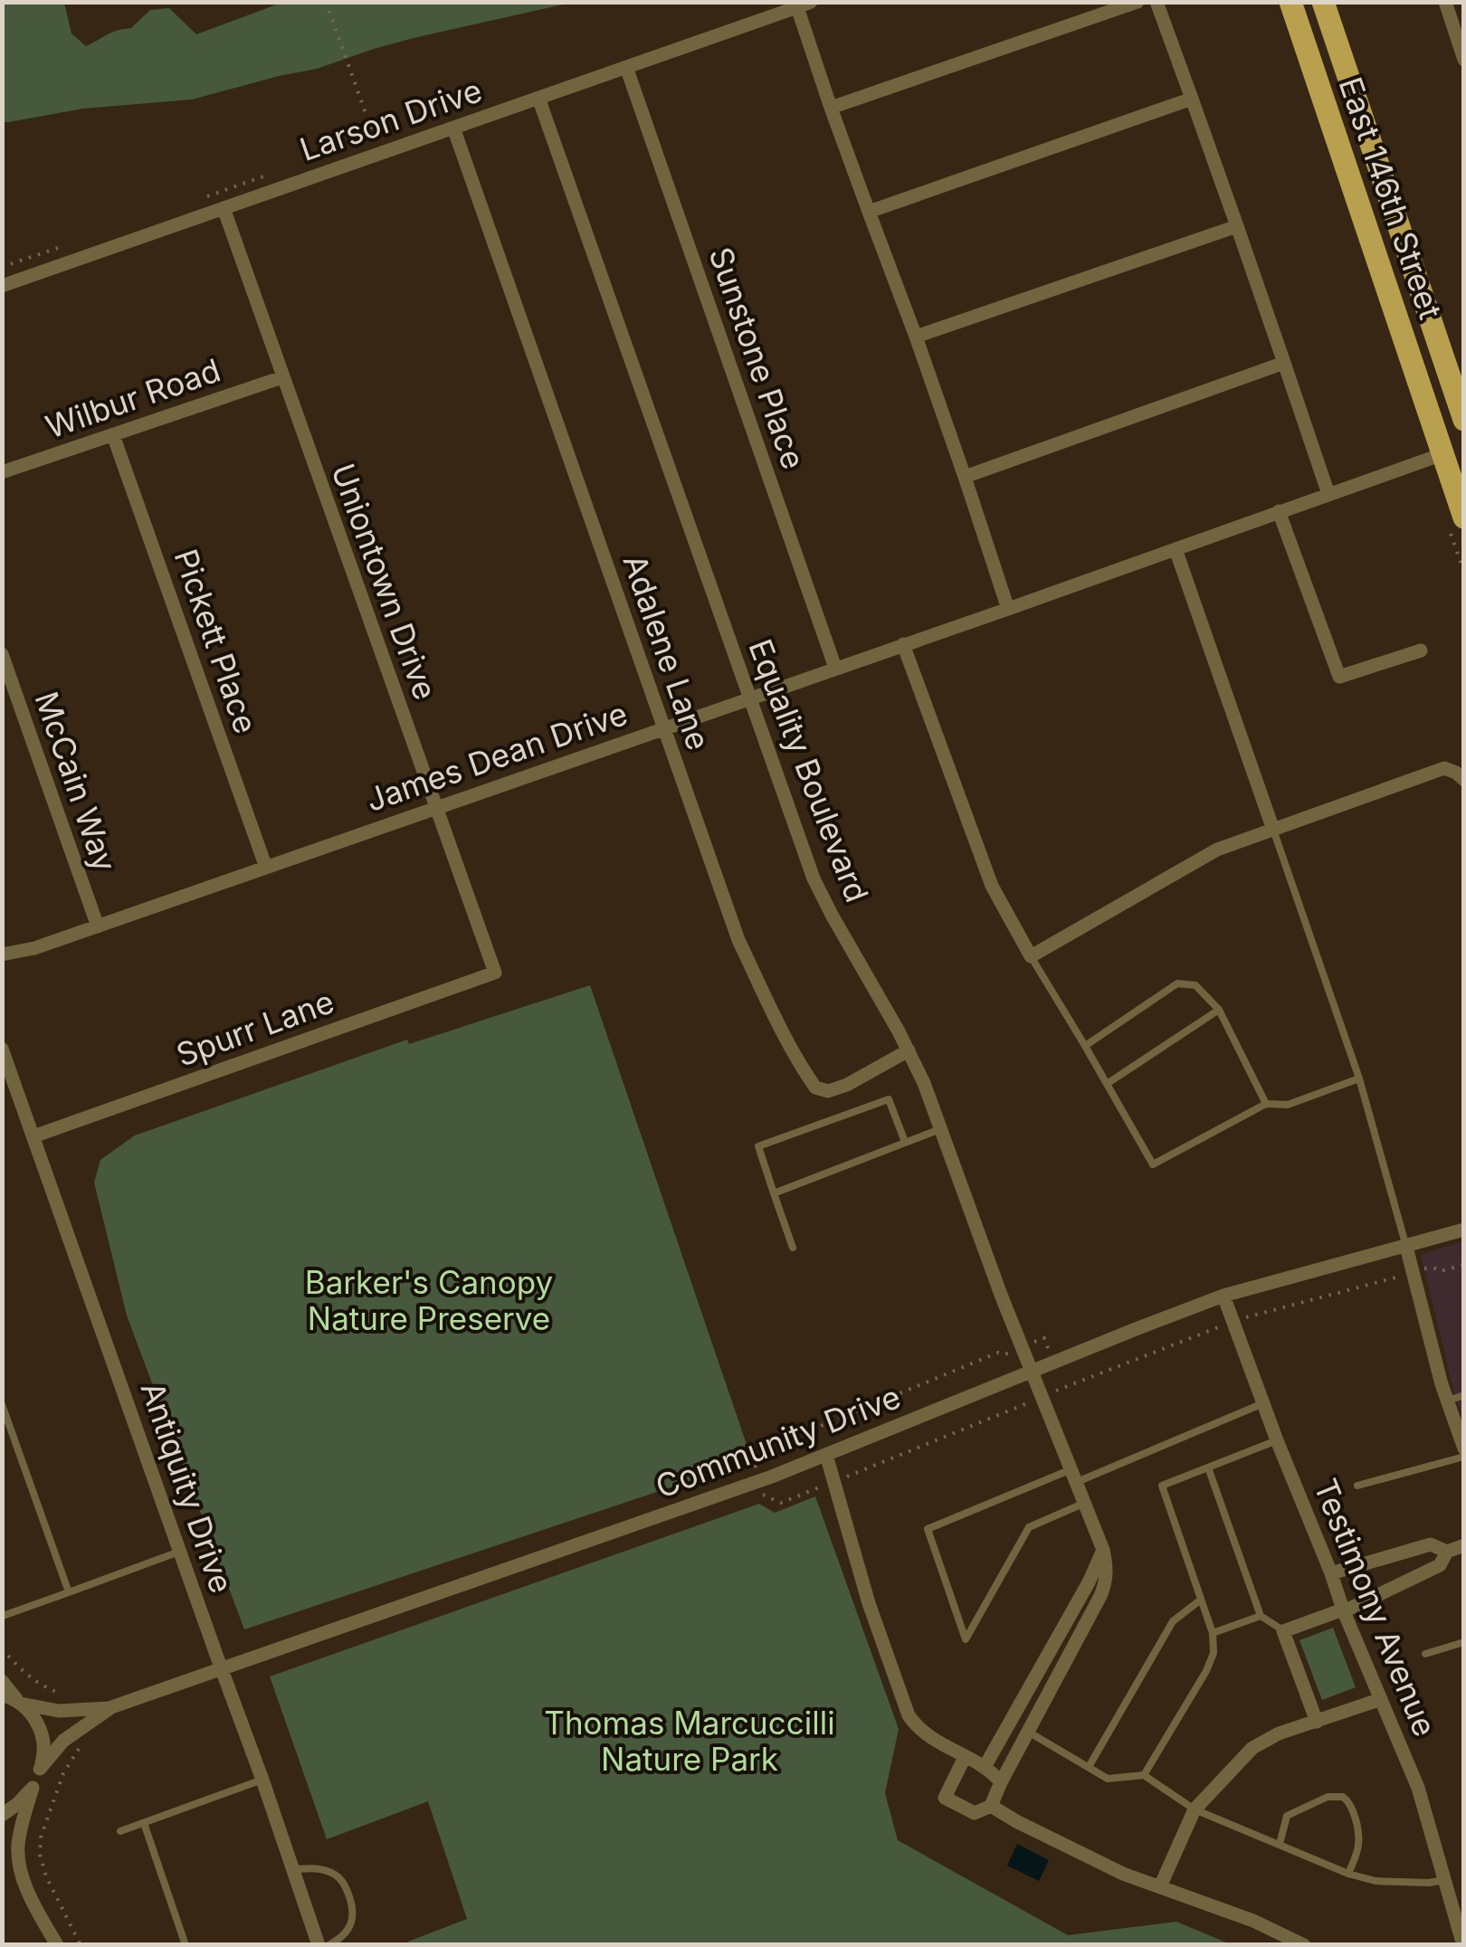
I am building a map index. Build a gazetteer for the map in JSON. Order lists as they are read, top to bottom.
{
  "streets": {
    "main road": ["East 146th Street"],
    "street": [
      "Larson Drive",
      "Sunstone Place",
      "Wilbur Road",
      "Uniontown Drive",
      "Pickett Place",
      "Adalene Lane",
      "James Dean Drive",
      "Equality Boulevard",
      "McCain Way",
      "Spurr Lane",
      "Community Drive",
      "Antiquity Drive",
      "Testimony Avenue"
    ]
  },
  "crossings": [
    ["Larson Drive", "Sunstone Place"],
    ["Larson Drive", "Uniontown Drive"],
    ["Larson Drive", "Adalene Lane"],
    ["Larson Drive", "Equality Boulevard"],
    ["East 146th Street", "James Dean Drive"],
    ["Sunstone Place", "James Dean Drive"],
    ["Wilbur Road", "Uniontown Drive"],
    ["Wilbur Road", "Pickett Place"],
    ["Uniontown Drive", "James Dean Drive"],
    ["Uniontown Drive", "Spurr Lane"],
    ["Pickett Place", "James Dean Drive"],
    ["Adalene Lane", "James Dean Drive"],
    ["Adalene Lane", "Equality Boulevard"],
    ["James Dean Drive", "Equality Boulevard"],
    ["James Dean Drive", "McCain Way"],
    ["Equality Boulevard", "Community Drive"],
    ["Spurr Lane", "Antiquity Drive"],
    ["Community Drive", "Antiquity Drive"],
    ["Community Drive", "Testimony Avenue"]
  ],
  "parks": ["Barker's Canopy Nature Preserve", "Thomas Marcuccilli Nature Park"]
}
